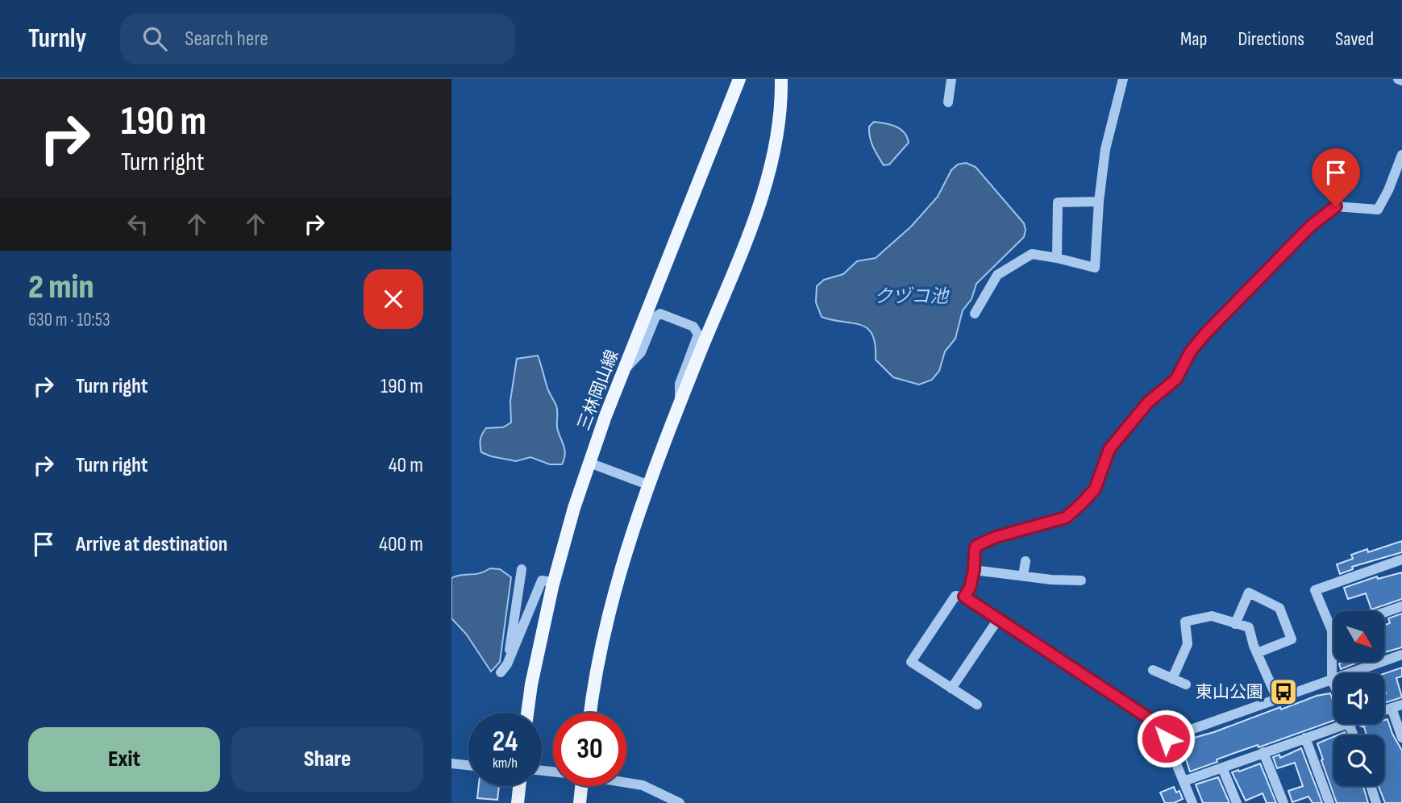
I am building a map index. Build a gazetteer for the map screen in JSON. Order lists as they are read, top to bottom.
{
  "streets": {
    "main road": ["三林岡山線"]
  },
  "water": ["クヅコ池"],
  "places": {
    "bus stop": ["東山公園"]
  },
  "north": "bottom right",
  "page": {
    "header": "Turnly",
    "search": "Search here",
    "nav": ["Map", "Directions", "Saved"],
    "turn": ["190 m", "Turn right"],
    "heading": ["2 min", "630 m · 10:53"],
    "list": [
      {
        "name": "Turn right",
        "value": "190 m"
      },
      {
        "name": "Turn right",
        "value": "40 m"
      },
      {
        "name": "Arrive at destination",
        "value": "400 m"
      }
    ],
    "speed": "24 km/h",
    "limit": "30",
    "buttons": ["Exit", "Share"]
  }
}
